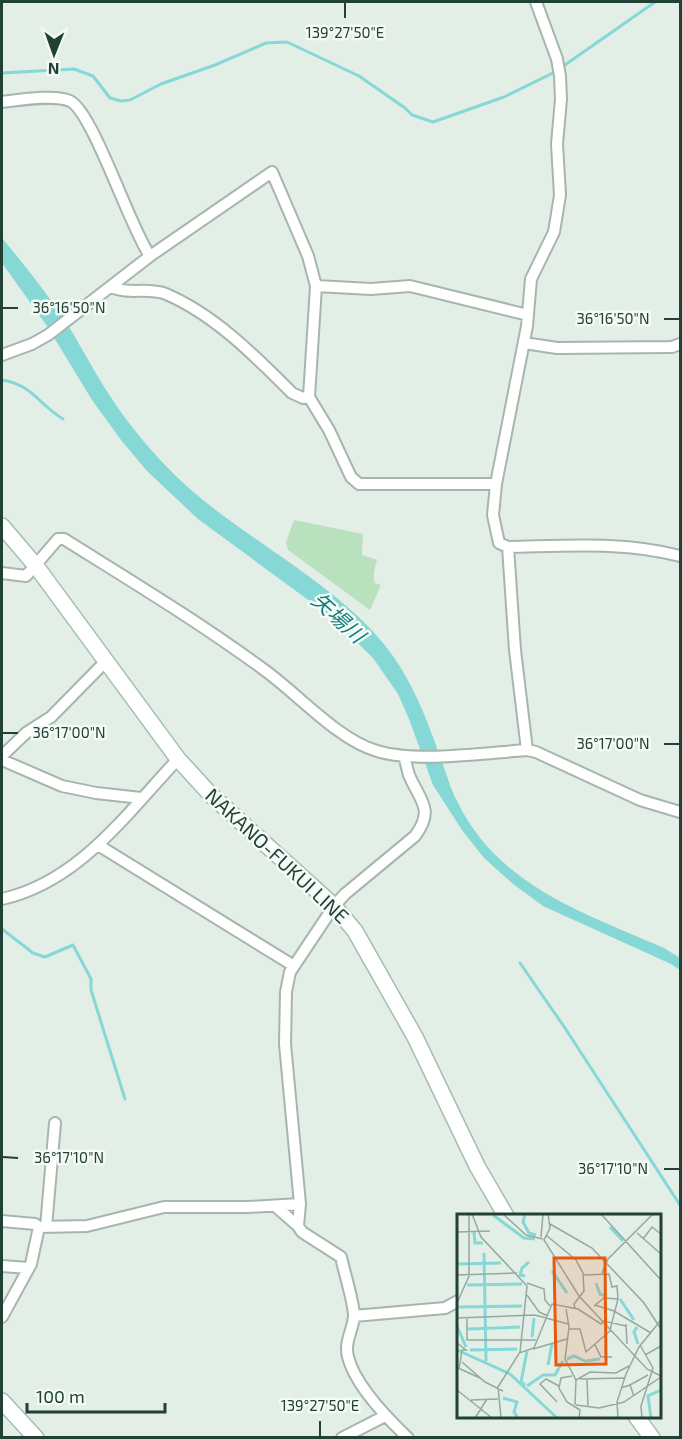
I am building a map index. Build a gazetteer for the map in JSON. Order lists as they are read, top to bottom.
{
  "streets": {
    "main road": ["NAKANO-FUKUI LINE"]
  },
  "water": ["矢場川"],
  "scale_bar": "100 m",
  "north": "bottom",
  "coordinates": [
    "139°27'50\"E",
    "36°16'50\"N",
    "36°17'00\"N",
    "36°17'10\"N"
  ]
}
